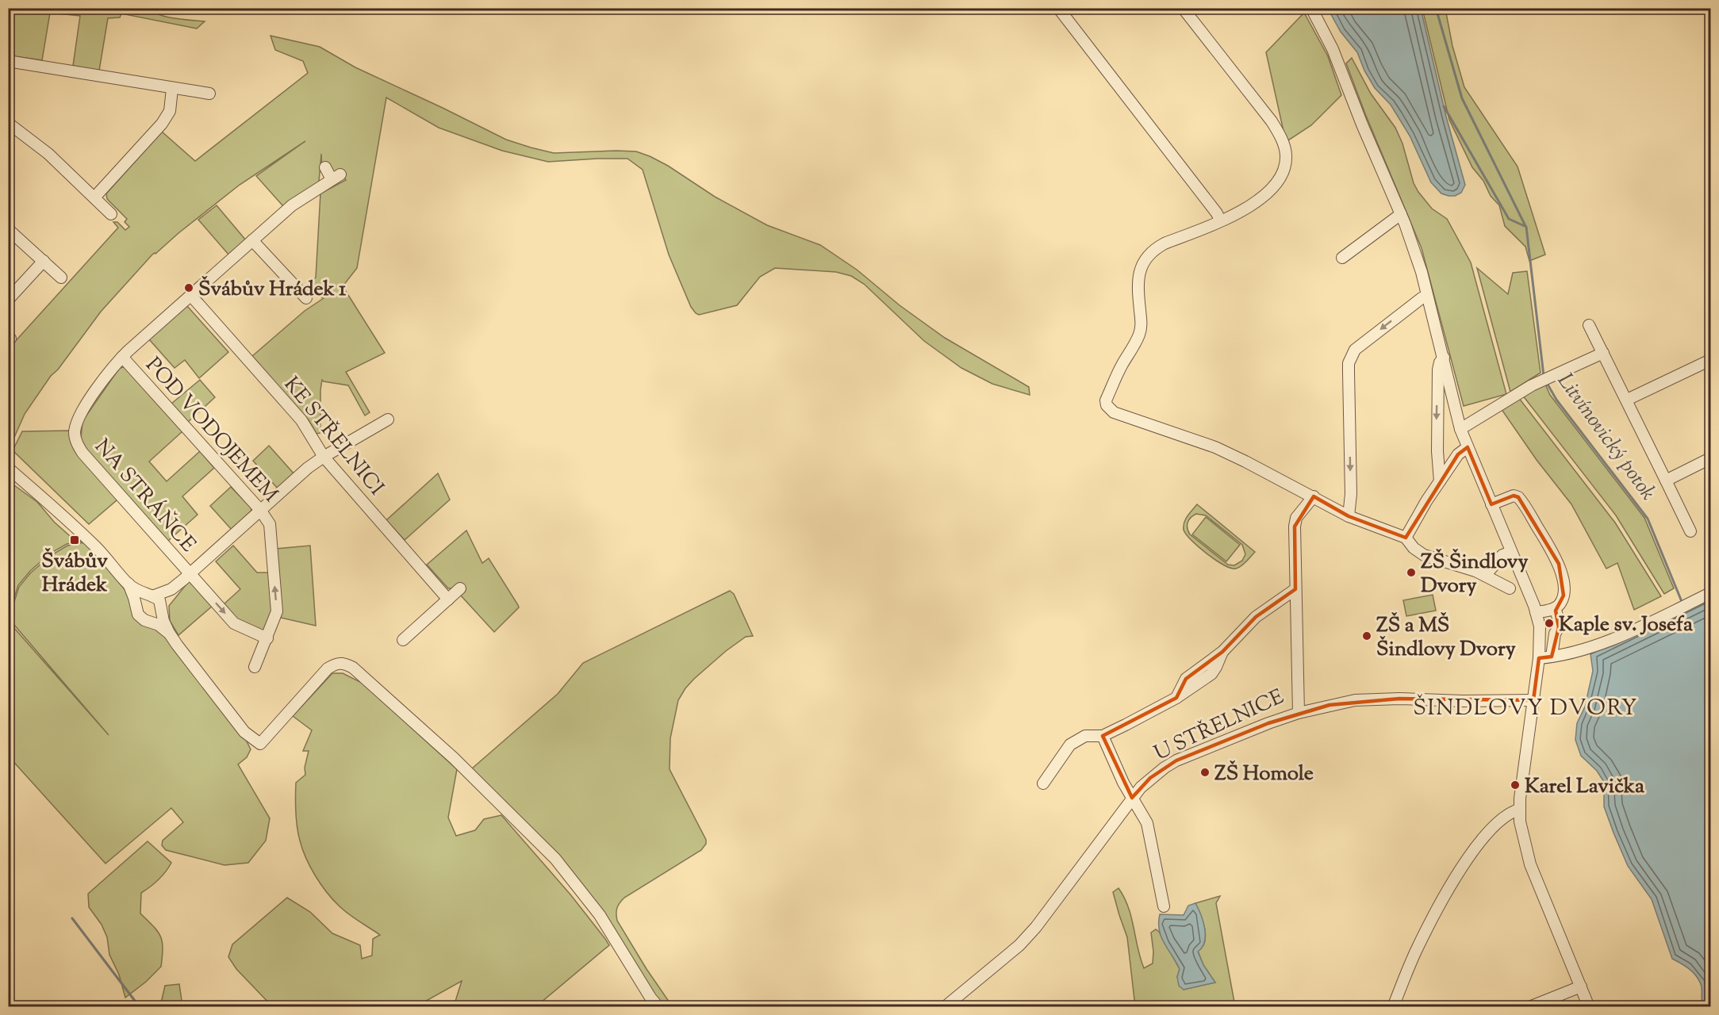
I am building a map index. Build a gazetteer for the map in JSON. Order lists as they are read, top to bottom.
{
  "streets": {
    "street": [
      "POD VODOJEMEM",
      "KE STŘELNICI",
      "NA STRÁŇCE",
      "U STŘELNICE"
    ]
  },
  "crossings": [
    ["POD VODOJEMEM", "NA STRÁŇCE"],
    ["KE STŘELNICI", "NA STRÁŇCE"]
  ],
  "districts": ["ŠINDLOVY DVORY"],
  "water": ["Litvínovický potok"],
  "places": {
    "other": [
      "Švábův Hrádek 1",
      "ZŠ Šindlovy Dvory",
      "Kaple sv. Josefa",
      "ZŠ a MŠ Šindlovy Dvory",
      "ZŠ Homole",
      "Karel Lavička"
    ],
    "transit": ["Švábův Hrádek"]
  }
}
